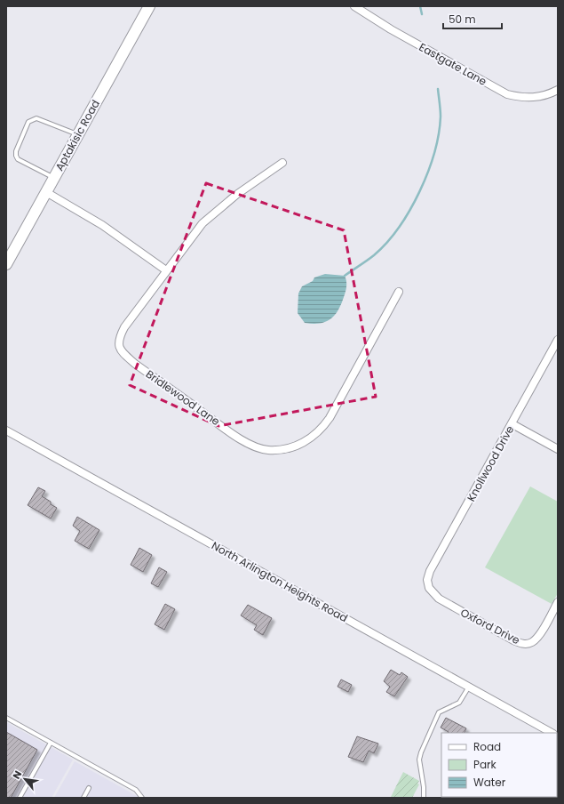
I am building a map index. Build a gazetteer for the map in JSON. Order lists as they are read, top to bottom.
{
  "streets": {
    "main road": ["Aptakisic Road"],
    "street": [
      "Eastgate Lane",
      "Bridlewood Lane",
      "Knollwood Drive",
      "North Arlington Heights Road",
      "Oxford Drive"
    ]
  },
  "crossings": [
    ["Knollwood Drive", "Oxford Drive"]
  ],
  "legend": ["Road", "Park", "Water"],
  "scale_bar": "50 m",
  "north": "top left"
}
